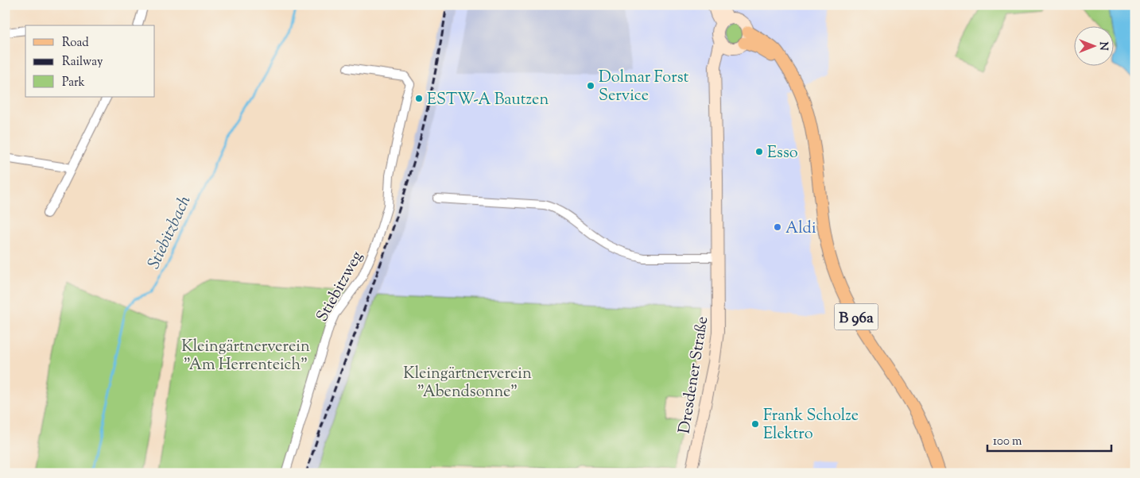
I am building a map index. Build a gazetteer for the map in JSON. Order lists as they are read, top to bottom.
{
  "streets": {
    "main road": ["B 96a", "Dresdener Straße"],
    "street": ["Stiebitzweg"]
  },
  "crossings": [
    ["B 96a", "Dresdener Straße"]
  ],
  "water": ["Stiebitzbach"],
  "parks": ["Kleingärtnerverein \"Am Herrenteich\"", "Kleingärtnerverein \"Abendsonne\""],
  "places": [
    "Dolmar Forst Service",
    "ESTW-A Bautzen",
    "Esso",
    "Aldi",
    "Frank Scholze Elektro"
  ],
  "legend": ["Road", "Railway", "Park"],
  "scale_bar": "100 m",
  "north": "right"
}
